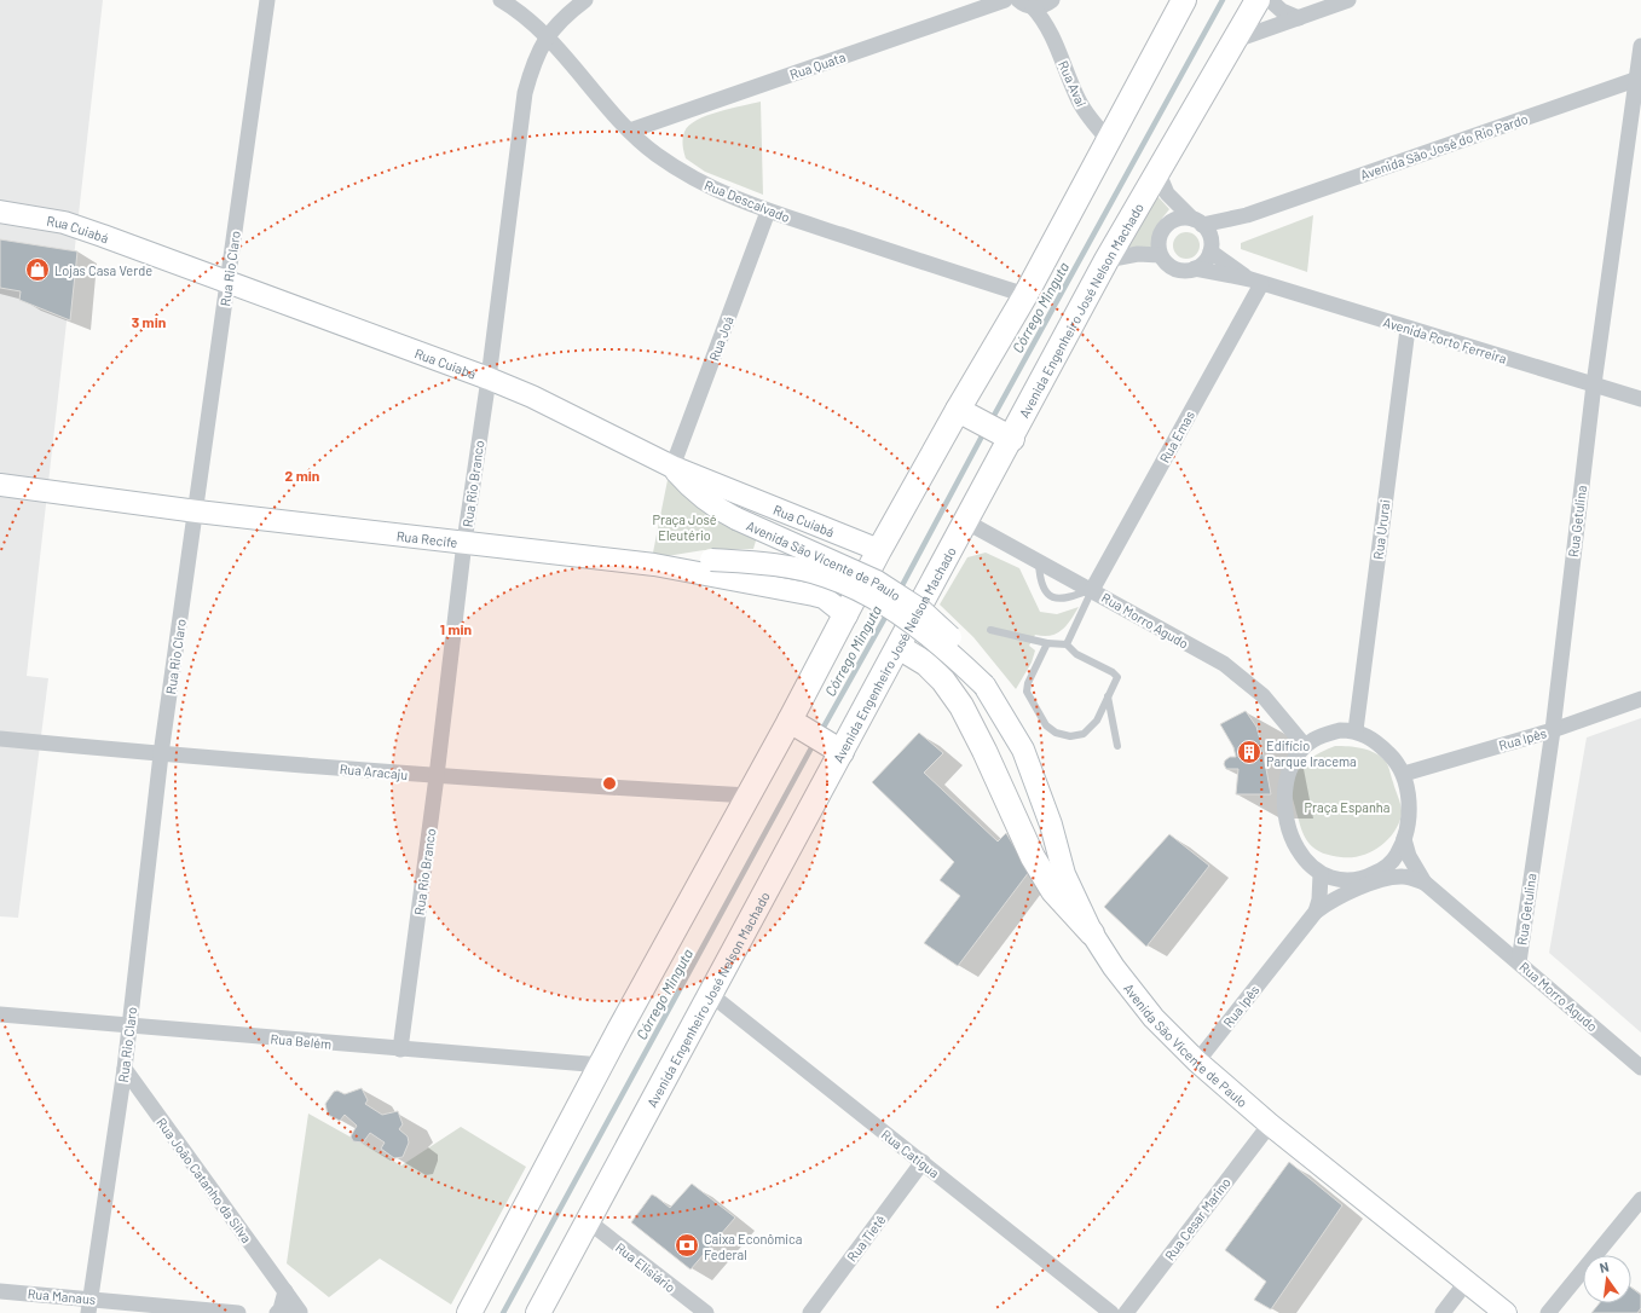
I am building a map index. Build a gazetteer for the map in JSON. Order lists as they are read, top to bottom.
{
  "streets": {
    "main road": [
      "Rua Cuiabá",
      "Avenida Engenheiro José Nelson Machado",
      "Rua Recife",
      "Avenida São Vicente de Paulo"
    ],
    "street": [
      "Rua Quata",
      "Rua Avaí",
      "Avenida São José do Rio Pardo",
      "Rua Descalvado",
      "Rua Rio Claro",
      "Rua Joá",
      "Avenida Porto Ferreira",
      "Rua Emas",
      "Rua Rio Branco",
      "Rua Getulina",
      "Rua Ururai",
      "Rua Morro Agudo",
      "Rua Ipês",
      "Rua Aracaju",
      "Rua Belém",
      "Rua Catigua",
      "Rua João Catanho da Silva",
      "Rua Cesar Marino",
      "Rua Tietê",
      "Rua Elisiário",
      "Rua Manaus"
    ]
  },
  "crossings": [
    ["Rua Quata", "Rua Descalvado"],
    ["Avenida São José do Rio Pardo", "Avenida Porto Ferreira"],
    ["Avenida São José do Rio Pardo", "Rua Getulina"],
    ["Rua Descalvado", "Rua Joá"],
    ["Rua Descalvado", "Rua Rio Branco"],
    ["Rua Cuiabá", "Rua Rio Claro"],
    ["Rua Cuiabá", "Rua Joá"],
    ["Rua Cuiabá", "Rua Rio Branco"],
    ["Rua Cuiabá", "Avenida São Vicente de Paulo"],
    ["Rua Rio Claro", "Rua Recife"],
    ["Rua Rio Claro", "Rua Aracaju"],
    ["Rua Rio Claro", "Rua Belém"],
    ["Rua Rio Claro", "Rua João Catanho da Silva"],
    ["Rua Rio Claro", "Rua Manaus"],
    ["Avenida Engenheiro José Nelson Machado", "Rua Morro Agudo"],
    ["Avenida Engenheiro José Nelson Machado", "Rua Catigua"],
    ["Avenida Engenheiro José Nelson Machado", "Rua Elisiário"],
    ["Rua Joá", "Avenida São Vicente de Paulo"],
    ["Avenida Porto Ferreira", "Rua Emas"],
    ["Avenida Porto Ferreira", "Rua Getulina"],
    ["Avenida Porto Ferreira", "Rua Ururai"],
    ["Rua Emas", "Rua Morro Agudo"],
    ["Rua Rio Branco", "Rua Recife"],
    ["Rua Rio Branco", "Rua Aracaju"],
    ["Rua Rio Branco", "Rua Belém"],
    ["Rua Getulina", "Rua Morro Agudo"],
    ["Rua Getulina", "Rua Ipês"],
    ["Rua Ururai", "Rua Morro Agudo"],
    ["Rua Ururai", "Rua Ipês"],
    ["Rua Recife", "Avenida São Vicente de Paulo"],
    ["Avenida São Vicente de Paulo", "Rua Ipês"],
    ["Avenida São Vicente de Paulo", "Rua Cesar Marino"],
    ["Rua Morro Agudo", "Rua Ipês"],
    ["Rua Catigua", "Rua Tietê"]
  ],
  "water": ["Córrego Minguta"],
  "parks": ["Praça José Eleutério", "Praça Espanha"],
  "places": {
    "shop": ["Lojas Casa Verde"],
    "building": ["Edifício Parque Iracema"],
    "bank": ["Caixa Econômica Federal"]
  },
  "north": "top",
  "rings": ["3 min", "2 min", "1 min"]
}
